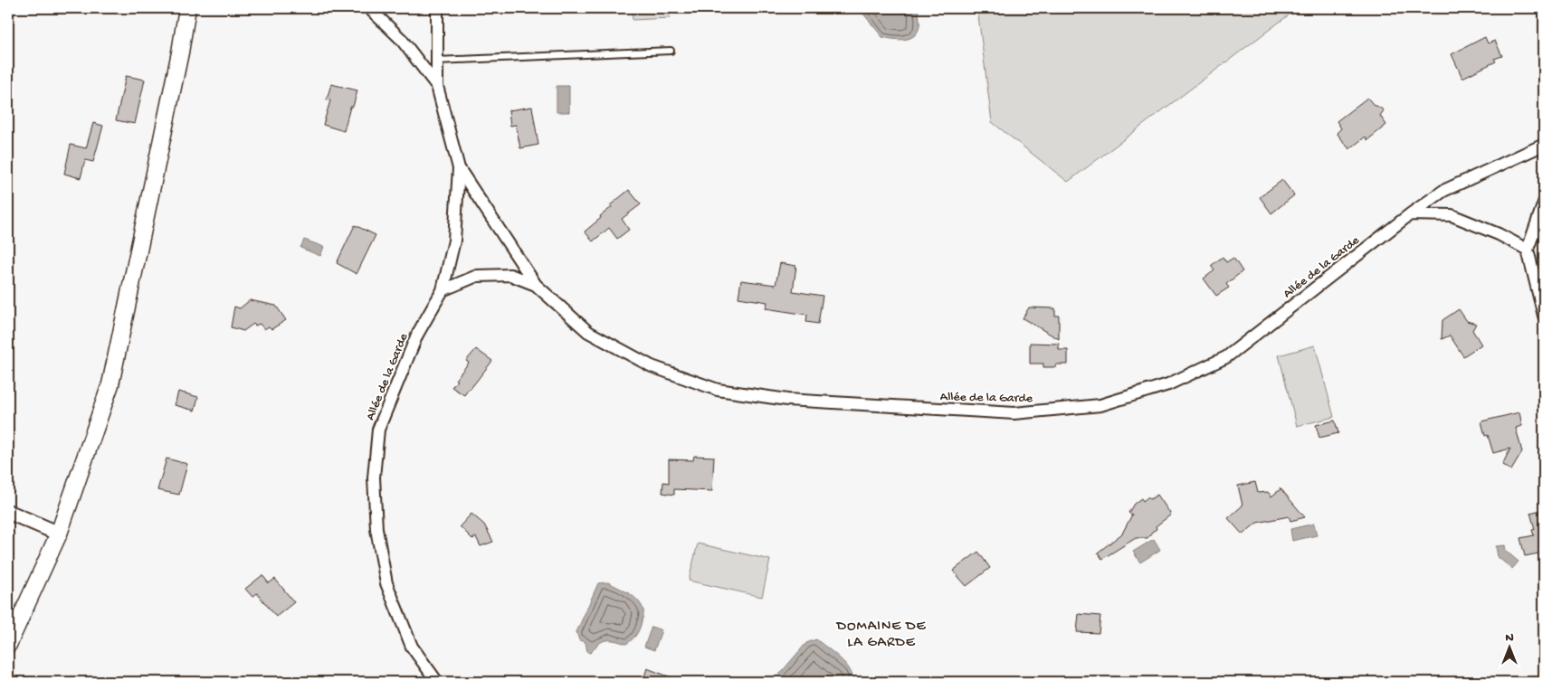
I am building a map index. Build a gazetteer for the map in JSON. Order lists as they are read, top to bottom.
{
  "streets": {
    "street": ["Allée de la Garde"]
  },
  "districts": ["DOMAINE DE LA GARDE"],
  "north": "top"
}
